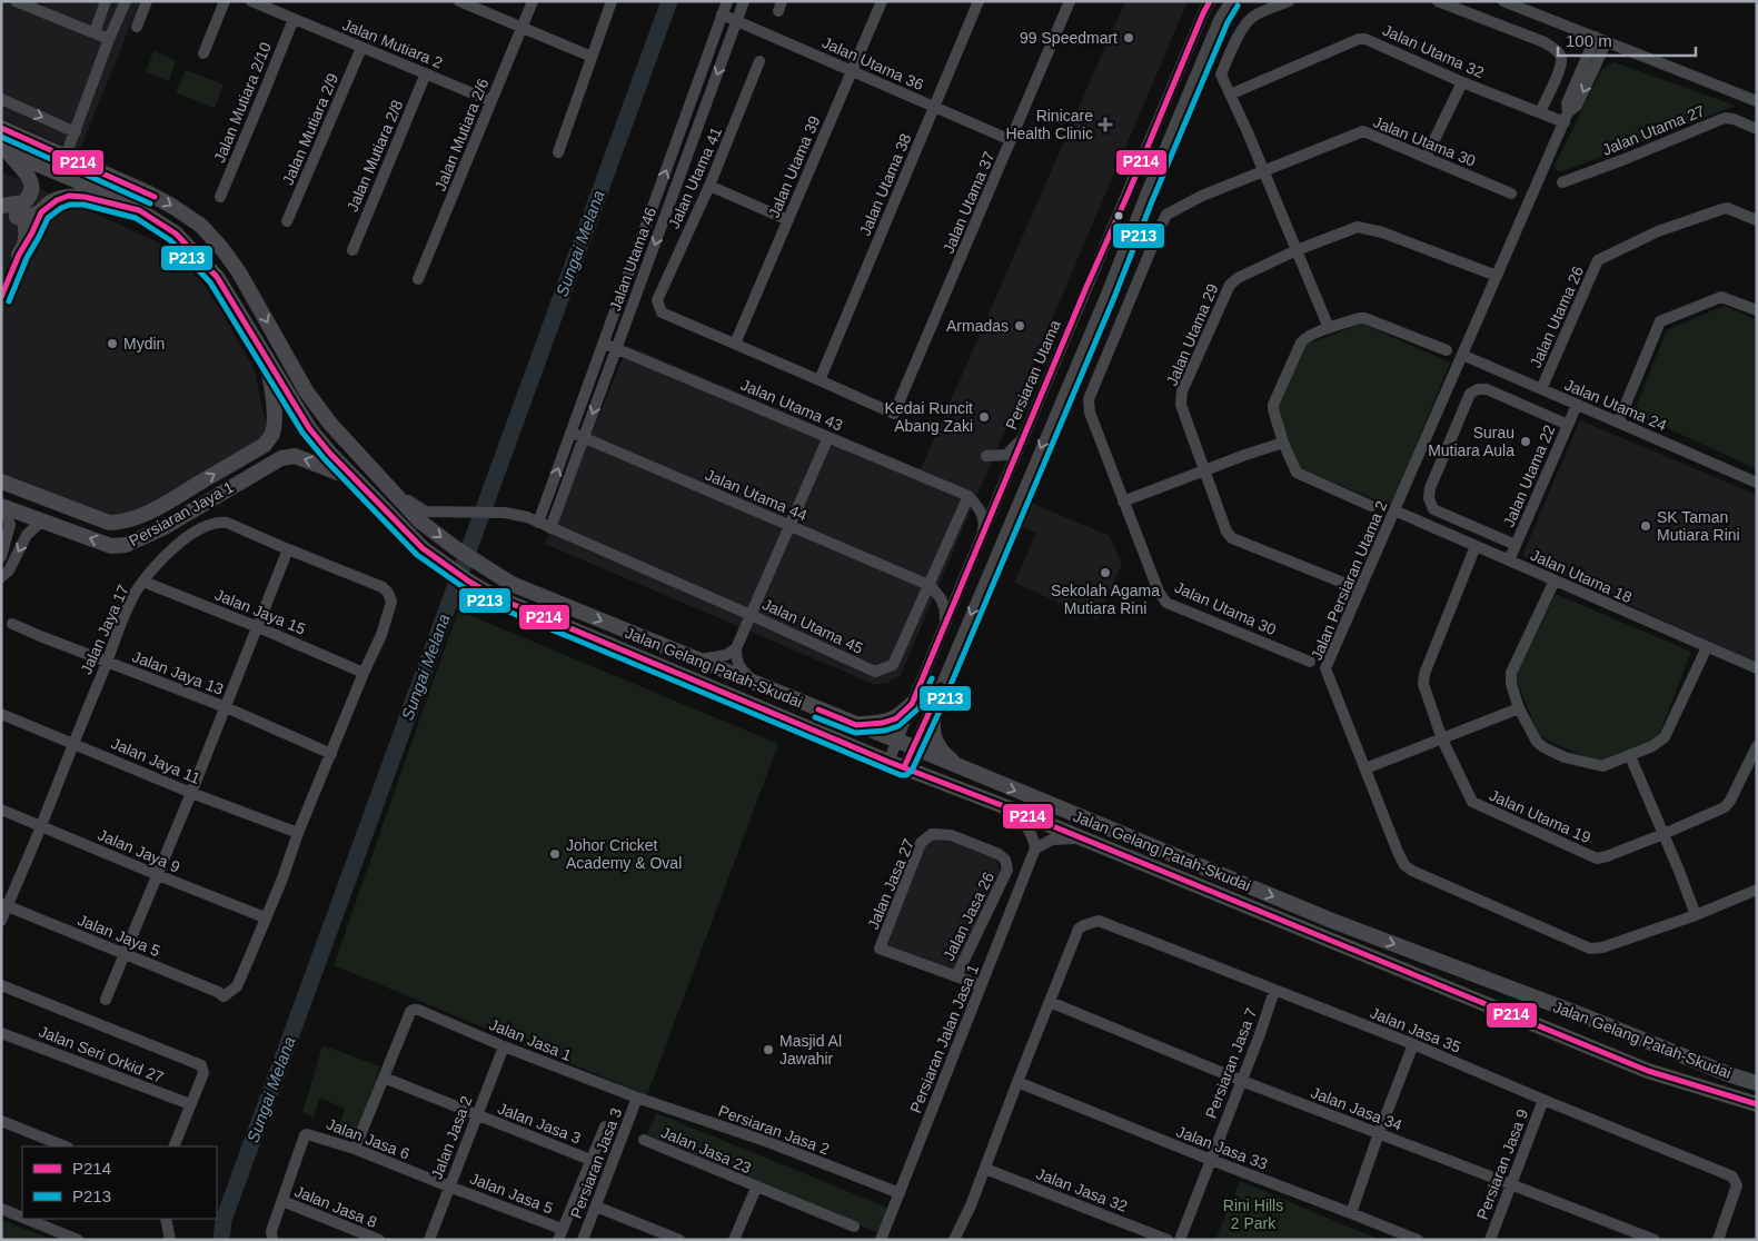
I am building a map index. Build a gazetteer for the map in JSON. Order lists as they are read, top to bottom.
{
  "streets": {
    "main road": ["Persiaran Jaya 1", "Jalan Gelang Patah-Skudai"],
    "street": [
      "Jalan Mutiara 2",
      "Jalan Utama 32",
      "Jalan Utama 36",
      "Jalan Mutiara 2/10",
      "Jalan Mutiara 2/9",
      "Jalan Utama 27",
      "Jalan Mutiara 2/6",
      "Jalan Utama 30",
      "Jalan Mutiara 2/8",
      "Jalan Utama 39",
      "Jalan Utama 41",
      "Jalan Utama 38",
      "Jalan Utama 37",
      "Jalan Utama 46",
      "Jalan Utama 26",
      "Jalan Utama 29",
      "Persiaran Utama",
      "Jalan Utama 43",
      "Jalan Utama 24",
      "Jalan Utama 22",
      "Jalan Utama 44",
      "Jalan Utama 18",
      "Jalan Persiaran Utama 2",
      "Jalan Jaya 15",
      "Jalan Utama 45",
      "Jalan Jaya 17",
      "Jalan Jaya 13",
      "Jalan Jaya 11",
      "Jalan Utama 19",
      "Jalan Jaya 9",
      "Jalan Jasa 27",
      "Jalan Jasa 26",
      "Jalan Jaya 5",
      "Jalan Jasa 35",
      "Persiaran Jalan Jasa 1",
      "Jalan Jasa 1",
      "Jalan Seri Orkid 27",
      "Persiaran Jasa 7",
      "Jalan Jasa 34",
      "Jalan Jasa 3",
      "Persiaran Jasa 2",
      "Jalan Jasa 2",
      "Jalan Jasa 6",
      "Jalan Jasa 33",
      "Jalan Jasa 23",
      "Persiaran Jasa 3",
      "Persiaran Jasa 9",
      "Jalan Jasa 32",
      "Jalan Jasa 5",
      "Jalan Jasa 8"
    ]
  },
  "crossings": [
    ["Jalan Mutiara 2", "Jalan Mutiara 2/10"],
    ["Jalan Mutiara 2", "Jalan Mutiara 2/9"],
    ["Jalan Mutiara 2", "Jalan Mutiara 2/6"],
    ["Jalan Mutiara 2", "Jalan Mutiara 2/8"],
    ["Jalan Utama 32", "Jalan Persiaran Utama 2"],
    ["Jalan Utama 36", "Jalan Utama 39"],
    ["Jalan Utama 36", "Jalan Utama 38"],
    ["Jalan Utama 36", "Jalan Utama 37"],
    ["Jalan Utama 36", "Jalan Utama 46"],
    ["Jalan Utama 39", "Jalan Utama 41"],
    ["Jalan Utama 38", "Jalan Utama 37"],
    ["Jalan Utama 46", "Jalan Utama 43"],
    ["Jalan Utama 46", "Jalan Utama 44"],
    ["Jalan Utama 46", "Jalan Utama 45"],
    ["Jalan Utama 26", "Jalan Utama 24"],
    ["Jalan Utama 29", "Jalan Persiaran Utama 2"],
    ["Persiaran Utama", "Jalan Gelang Patah-Skudai"],
    ["Jalan Utama 43", "Jalan Utama 45"],
    ["Jalan Utama 24", "Jalan Utama 22"],
    ["Jalan Utama 24", "Jalan Persiaran Utama 2"],
    ["Jalan Utama 22", "Jalan Utama 18"],
    ["Jalan Utama 44", "Jalan Utama 45"],
    ["Persiaran Jaya 1", "Jalan Gelang Patah-Skudai"],
    ["Jalan Utama 18", "Jalan Persiaran Utama 2"],
    ["Jalan Utama 18", "Jalan Utama 19"],
    ["Jalan Jaya 15", "Jalan Jaya 17"],
    ["Jalan Utama 45", "Jalan Gelang Patah-Skudai"],
    ["Jalan Jaya 17", "Jalan Jaya 13"],
    ["Jalan Jaya 17", "Jalan Jaya 11"],
    ["Jalan Jaya 17", "Jalan Jaya 9"],
    ["Jalan Jaya 17", "Jalan Jaya 5"],
    ["Jalan Jaya 9", "Jalan Jaya 5"],
    ["Jalan Jasa 27", "Jalan Jasa 26"],
    ["Jalan Jasa 35", "Persiaran Jasa 7"],
    ["Jalan Jasa 35", "Jalan Jasa 34"],
    ["Jalan Jasa 35", "Persiaran Jasa 9"],
    ["Persiaran Jalan Jasa 1", "Persiaran Jasa 2"],
    ["Jalan Jasa 1", "Jalan Jasa 3"],
    ["Jalan Jasa 1", "Persiaran Jasa 2"],
    ["Jalan Jasa 1", "Jalan Jasa 2"],
    ["Jalan Jasa 1", "Persiaran Jasa 3"],
    ["Persiaran Jasa 7", "Jalan Jasa 34"],
    ["Persiaran Jasa 7", "Jalan Jasa 33"],
    ["Jalan Jasa 34", "Persiaran Jasa 9"],
    ["Jalan Jasa 3", "Jalan Jasa 2"],
    ["Persiaran Jasa 2", "Persiaran Jasa 3"],
    ["Jalan Jasa 2", "Jalan Jasa 6"],
    ["Jalan Jasa 2", "Jalan Jasa 5"],
    ["Jalan Jasa 6", "Jalan Jasa 5"],
    ["Jalan Jasa 6", "Jalan Jasa 8"]
  ],
  "water": ["Sungai Melana"],
  "parks": ["Rini Hills 2 Park"],
  "places": {
    "other": [
      "99 Speedmart",
      "Armadas",
      "Mydin",
      "Kedai Runcit Abang Zaki",
      "Surau Mutiara Aula",
      "SK Taman Mutiara Rini",
      "Sekolah Agama Mutiara Rini",
      "Johor Cricket Academy & Oval",
      "Masjid Al Jawahir"
    ],
    "health": ["Rinicare Health Clinic"]
  },
  "lines": ["transit line P214", "transit line P213"],
  "legend": ["P214", "P213"],
  "scale_bar": "100 m"
}
